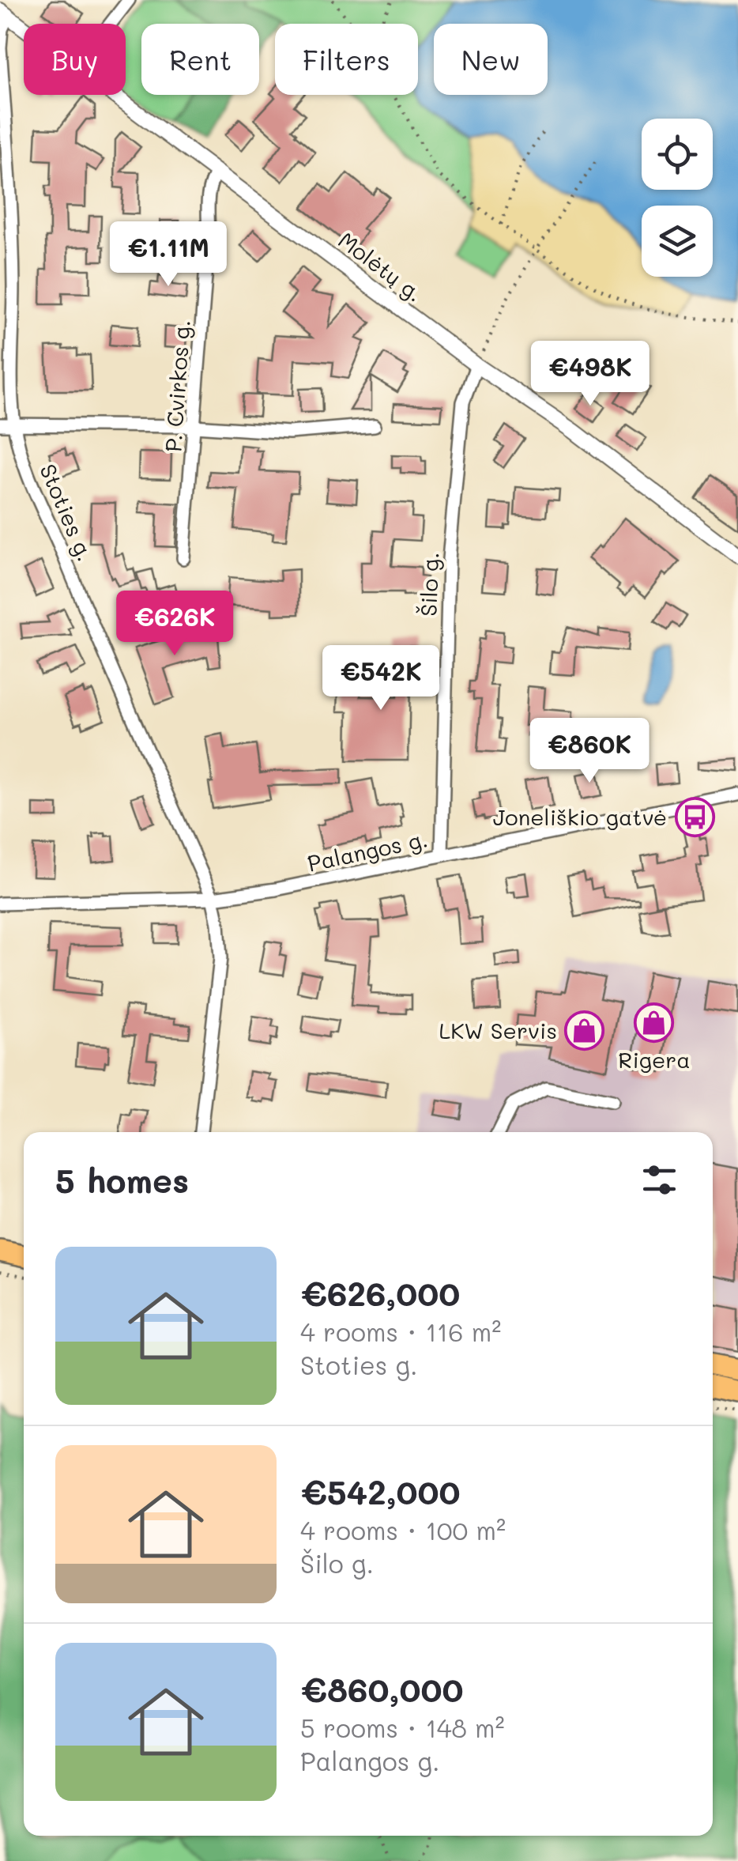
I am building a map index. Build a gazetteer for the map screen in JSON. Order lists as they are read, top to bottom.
{
  "streets": {
    "street": [
      "Molėtų g.",
      "P. Cvirkos g.",
      "Stoties g.",
      "Šilo g.",
      "Palangos g."
    ]
  },
  "crossings": [
    ["Molėtų g.", "P. Cvirkos g."],
    ["Molėtų g.", "Stoties g."],
    ["Molėtų g.", "Šilo g."],
    ["Stoties g.", "Palangos g."],
    ["Šilo g.", "Palangos g."]
  ],
  "places": {
    "bus stop": ["Joneliškio gatvė"],
    "shop": ["Rigera", "LKW Servis"]
  },
  "page": {
    "chip": [
      "Buy",
      "Rent",
      "Filters",
      "New"
    ],
    "price": [
      "€1.11M",
      "€498K",
      "€626K",
      "€542K",
      "€860K"
    ],
    "heading": "5 homes",
    "list": [
      {
        "name": "€626,000",
        "note": "4 rooms · 116 m² · Stoties g."
      },
      {
        "name": "€542,000",
        "note": "4 rooms · 100 m² · Šilo g."
      },
      {
        "name": "€860,000",
        "note": "5 rooms · 148 m² · Palangos g."
      }
    ]
  }
}
